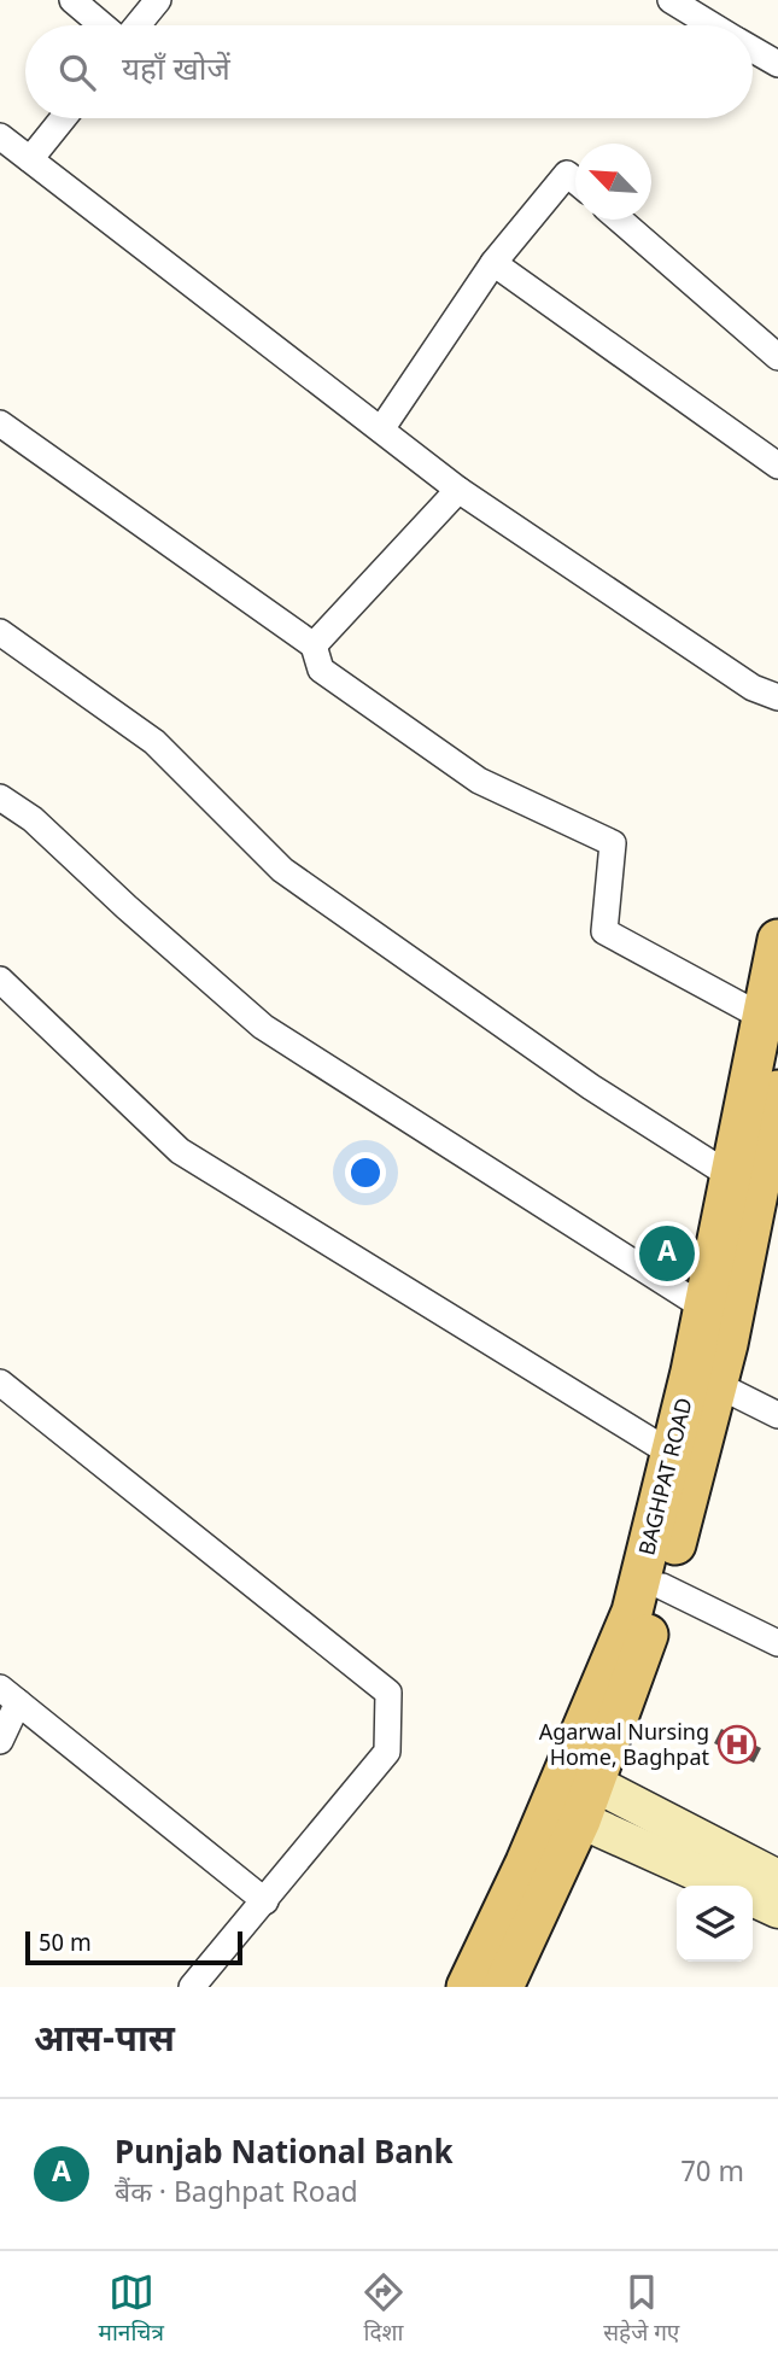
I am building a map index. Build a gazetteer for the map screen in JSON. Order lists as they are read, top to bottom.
{
  "streets": {
    "main road": ["BAGHPAT ROAD"]
  },
  "places": {
    "hospital": ["Agarwal Nursing Home, Baghpat"]
  },
  "scale_bar": "50 m",
  "north": "top left",
  "page": {
    "search": "यहाँ खोजें",
    "pins": "A",
    "scale": "50 m",
    "heading": "आस-पास",
    "list": [
      {
        "mark": "A",
        "name": "Punjab National Bank",
        "note": "बैंक · Baghpat Road",
        "value": "70 m"
      }
    ],
    "nav": ["मानचित्र", "दिशा", "सहेजे गए"]
  }
}
